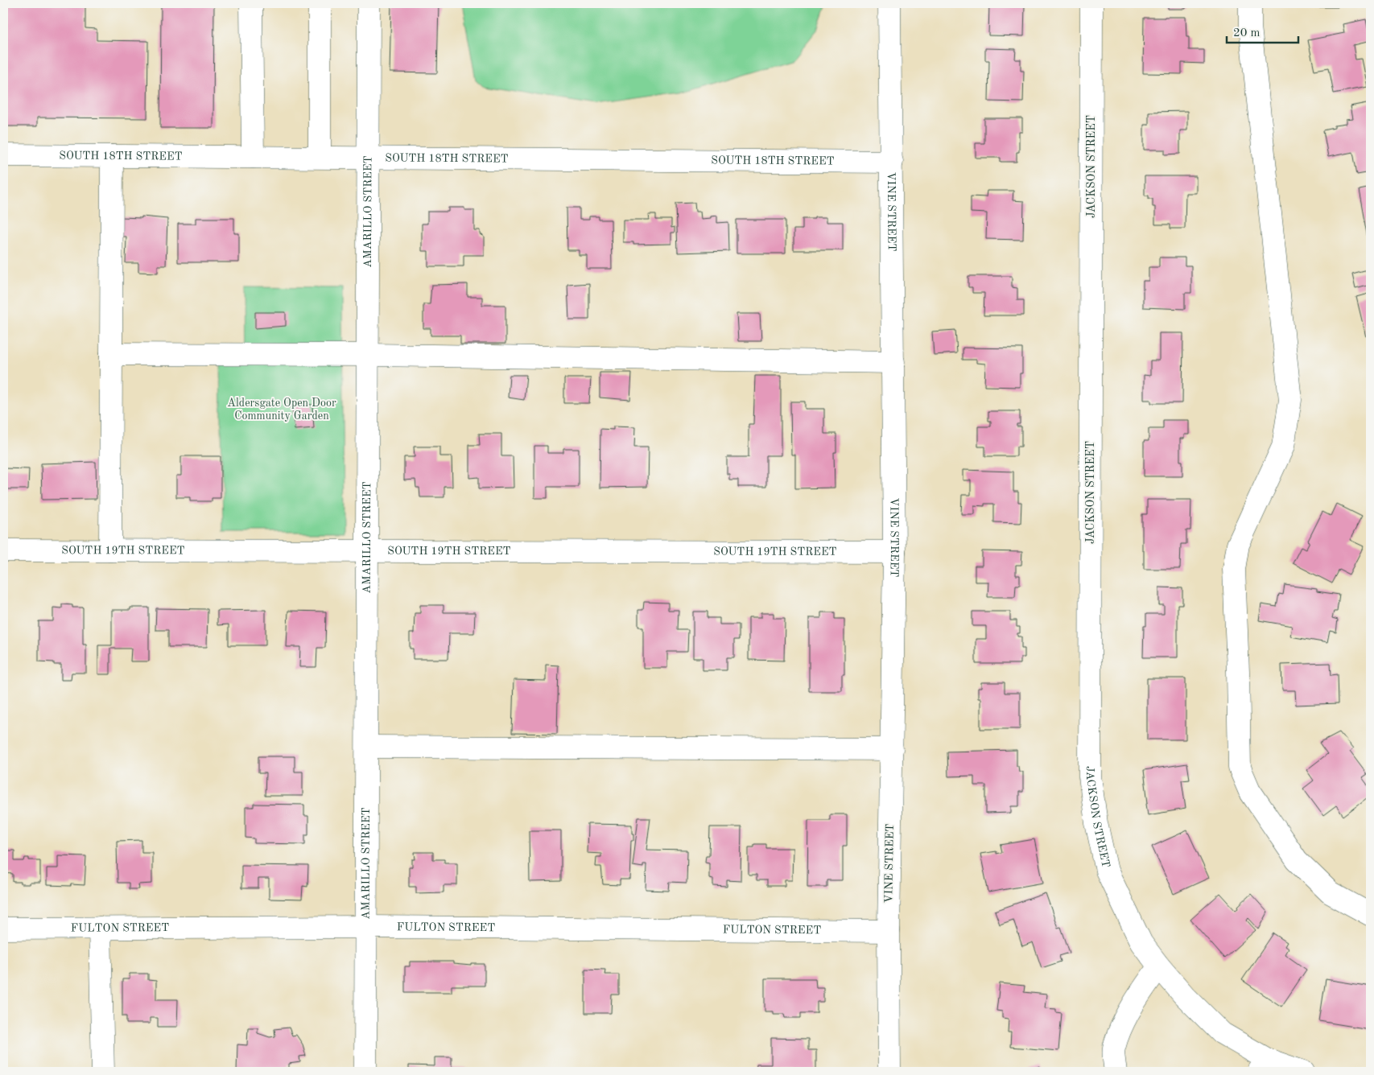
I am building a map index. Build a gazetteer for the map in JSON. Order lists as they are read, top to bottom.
{
  "streets": {
    "street": [
      "SOUTH 18TH STREET",
      "JACKSON STREET",
      "AMARILLO STREET",
      "VINE STREET",
      "SOUTH 19TH STREET",
      "FULTON STREET"
    ]
  },
  "crossings": [
    ["SOUTH 18TH STREET", "AMARILLO STREET"],
    ["SOUTH 18TH STREET", "VINE STREET"],
    ["AMARILLO STREET", "SOUTH 19TH STREET"],
    ["AMARILLO STREET", "FULTON STREET"],
    ["VINE STREET", "SOUTH 19TH STREET"],
    ["VINE STREET", "FULTON STREET"]
  ],
  "parks": ["Aldersgate Open Door Community Garden"],
  "scale_bar": "20 m"
}
